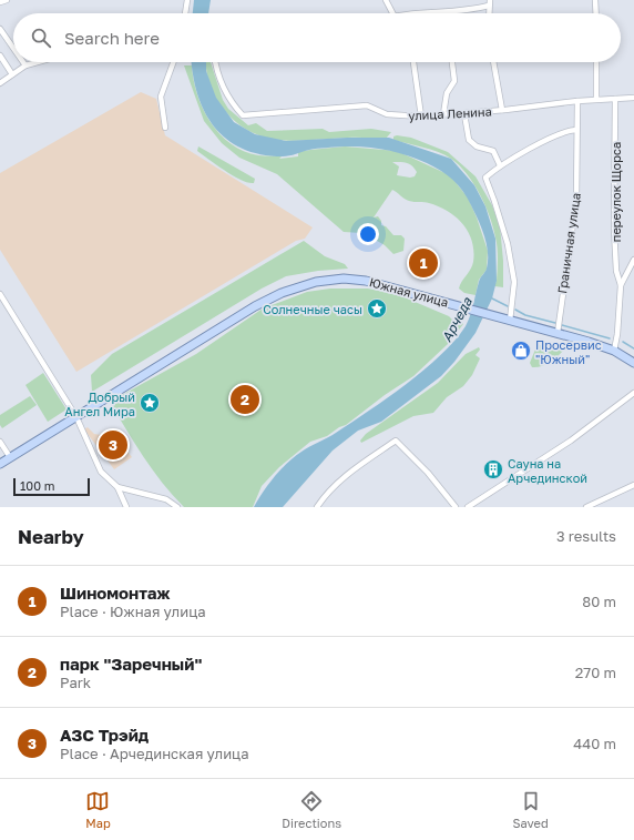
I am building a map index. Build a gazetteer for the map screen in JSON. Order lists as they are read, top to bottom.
{
  "streets": {
    "main road": ["Южная улица"],
    "street": ["улица Ленина", "переулок Щорса", "Граничная улица"]
  },
  "crossings": [
    ["улица Ленина", "переулок Щорса"],
    ["улица Ленина", "Граничная улица"],
    ["Граничная улица", "Южная улица"]
  ],
  "water": ["Арчеда"],
  "places": {
    "place": ["Солнечные часы", "Добрый Ангел Мира"],
    "shop": ["Просервис \"Южный\""],
    "building": ["Сауна на Арчединской"]
  },
  "scale_bar": "100 m",
  "page": {
    "search": "Search here",
    "pins": ["1", "2", "3"],
    "scale": "100 m",
    "heading": ["Nearby", "3 results"],
    "list": [
      {
        "mark": "1",
        "name": "Шиномонтаж",
        "note": "Place · Южная улица",
        "value": "80 m"
      },
      {
        "mark": "2",
        "name": "парк \"Заречный\"",
        "note": "Park",
        "value": "270 m"
      },
      {
        "mark": "3",
        "name": "АЗС Трэйд",
        "note": "Place · Арчединская улица",
        "value": "440 m"
      }
    ],
    "nav": ["Map", "Directions", "Saved"]
  }
}
